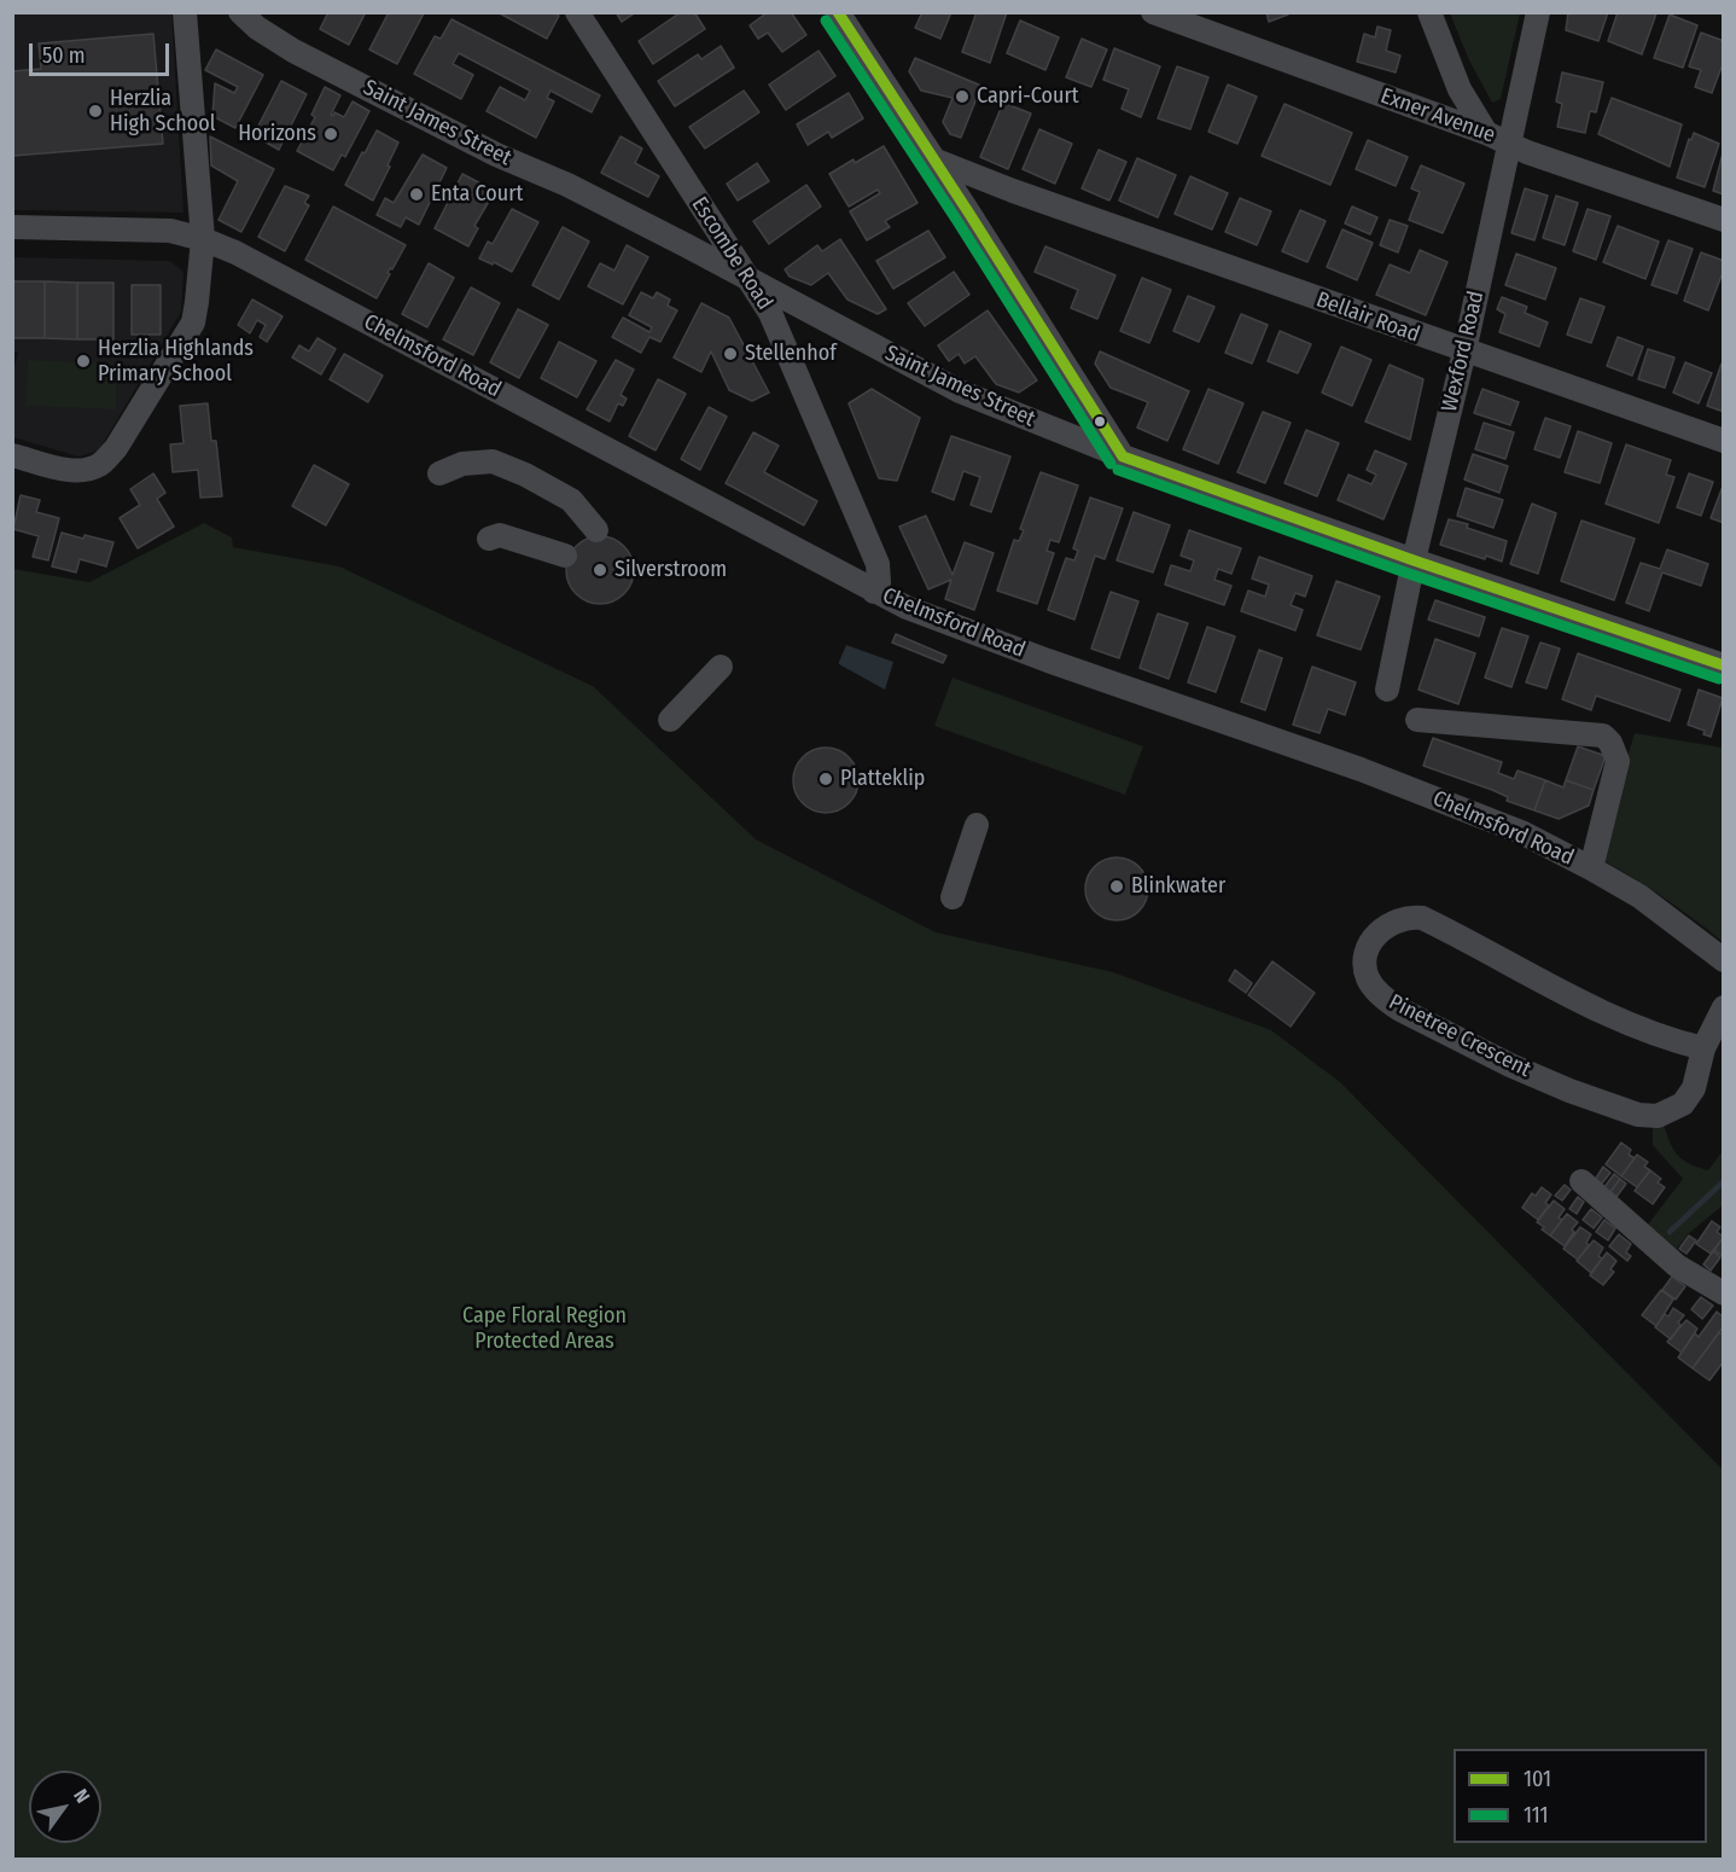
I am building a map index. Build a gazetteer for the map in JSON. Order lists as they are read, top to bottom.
{
  "streets": {
    "street": [
      "Exner Avenue",
      "Saint James Street",
      "Escombe Road",
      "Bellair Road",
      "Wexford Road",
      "Chelmsford Road",
      "Pinetree Crescent"
    ]
  },
  "crossings": [
    ["Exner Avenue", "Wexford Road"],
    ["Saint James Street", "Escombe Road"],
    ["Saint James Street", "Wexford Road"],
    ["Escombe Road", "Chelmsford Road"],
    ["Bellair Road", "Wexford Road"]
  ],
  "parks": ["Cape Floral Region Protected Areas"],
  "places": [
    "Capri-Court",
    "Herzlia High School",
    "Horizons",
    "Enta Court",
    "Stellenhof",
    "Herzlia Highlands Primary School",
    "Silverstroom",
    "Platteklip",
    "Blinkwater"
  ],
  "lines": ["transit line 101", "transit line 111"],
  "legend": ["101", "111"],
  "scale_bar": "50 m",
  "north": "top right"
}
